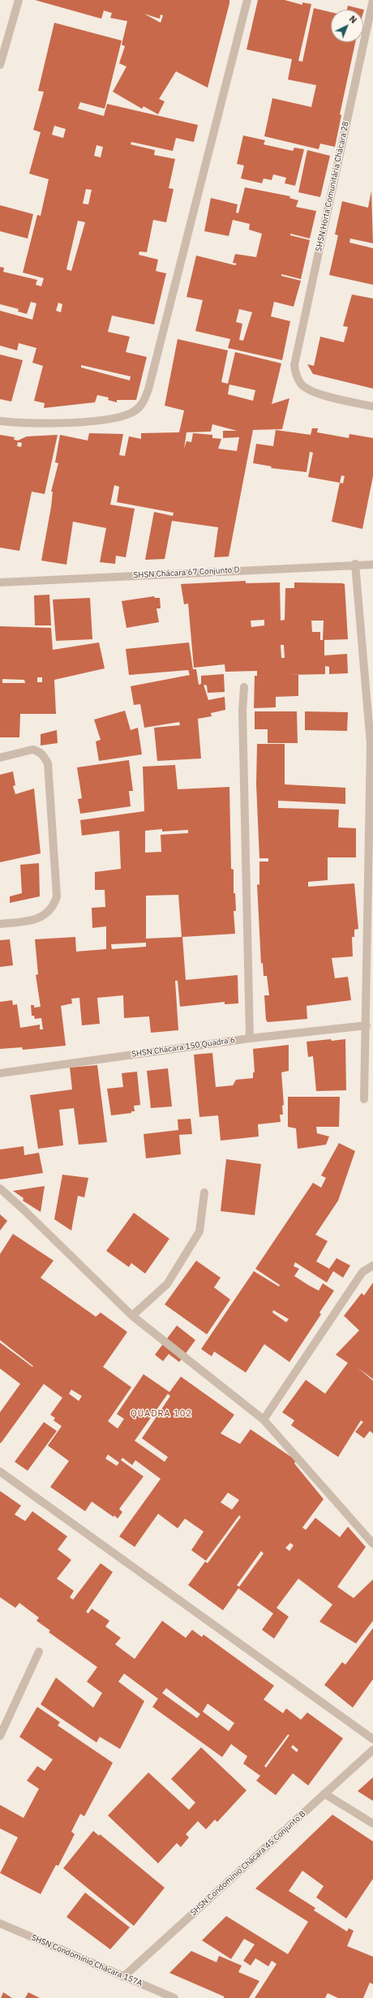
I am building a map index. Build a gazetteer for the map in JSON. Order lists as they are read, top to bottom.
{
  "streets": {
    "street": [
      "SHSN Horta Comunitária Chácara 28",
      "SHSN Chácara 67 Conjunto D",
      "SHSN Chácara 150 Quadra 6",
      "SHSN Condomínio Chácara 45 Conjunto B",
      "SHSN Condomínio Chácara 157A"
    ]
  },
  "crossings": [
    ["SHSN Condomínio Chácara 45 Conjunto B", "SHSN Condomínio Chácara 157A"]
  ],
  "districts": ["QUADRA 102"],
  "north": "top right"
}
